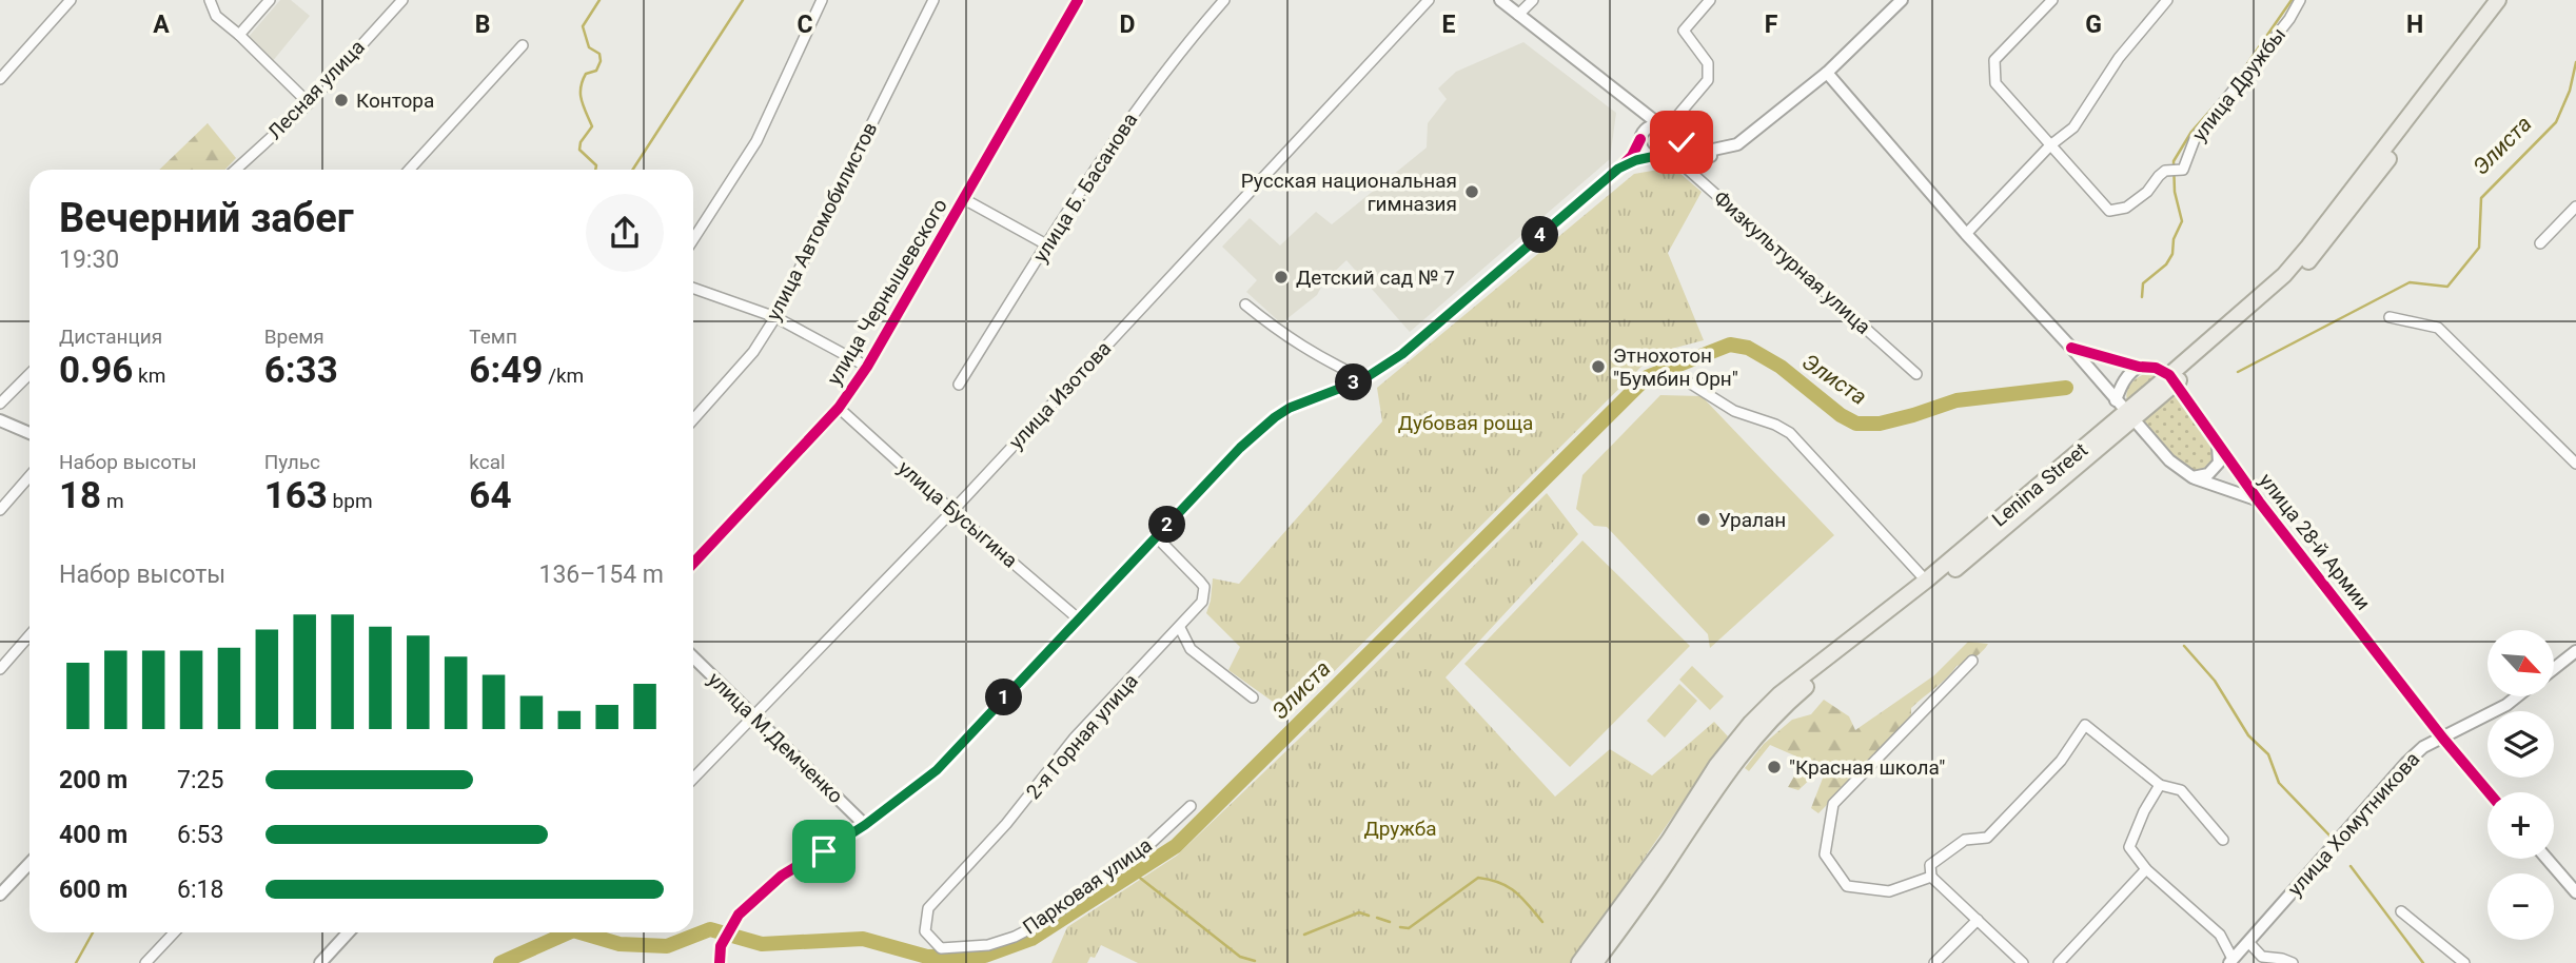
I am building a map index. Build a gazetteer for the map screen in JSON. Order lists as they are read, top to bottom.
{
  "streets": {
    "main road": ["Lenina Street"],
    "street": [
      "улица Дружбы",
      "Лесная улица",
      "улица Б. Басанова",
      "улица Автомобилистов",
      "Физкультурная улица",
      "улица Чернышевского",
      "улица Изотова",
      "улица Бусыгина",
      "улица 28-й Армии",
      "2-я Горная улица",
      "улица М.Демченко",
      "улица Хомутникова",
      "Парковая улица"
    ]
  },
  "crossings": [
    ["улица Чернышевского", "улица Бусыгина"],
    ["улица Изотова", "улица Бусыгина"],
    ["улица Изотова", "улица М.Демченко"],
    ["Lenina Street", "улица 28-й Армии"],
    ["улица 28-й Армии", "улица Хомутникова"],
    ["2-я Горная улица", "Парковая улица"]
  ],
  "water": ["Элиста"],
  "parks": ["Дубовая роща", "Дружба"],
  "places": [
    "Контора",
    "Русская национальная гимназия",
    "Детский сад № 7",
    "Этнохотон \"Бумбин Орн\"",
    "Уралан",
    "\"Красная школа\""
  ],
  "north": "bottom right",
  "page": {
    "heading": ["Вечерний забег", "19:30"],
    "pins": [
      "4",
      "3",
      "2",
      "1"
    ],
    "stats": [
      ["Дистанция", "0.96 km"],
      ["Время", "6:33"],
      ["Темп", "6:49 /km"],
      ["Набор высоты", "18 m"],
      ["Пульс", "163 bpm"],
      ["kcal", "64"]
    ],
    "chart": ["Набор высоты", "136–154 m"],
    "map_buttons": ["+", "−"],
    "list": [
      {
        "name": "200 m",
        "note": "7:25"
      },
      {
        "name": "400 m",
        "note": "6:53"
      },
      {
        "name": "600 m",
        "note": "6:18"
      }
    ]
  },
  "grid": {
    "columns": [
      "A",
      "B",
      "C",
      "D",
      "E",
      "F",
      "G",
      "H"
    ]
  }
}
